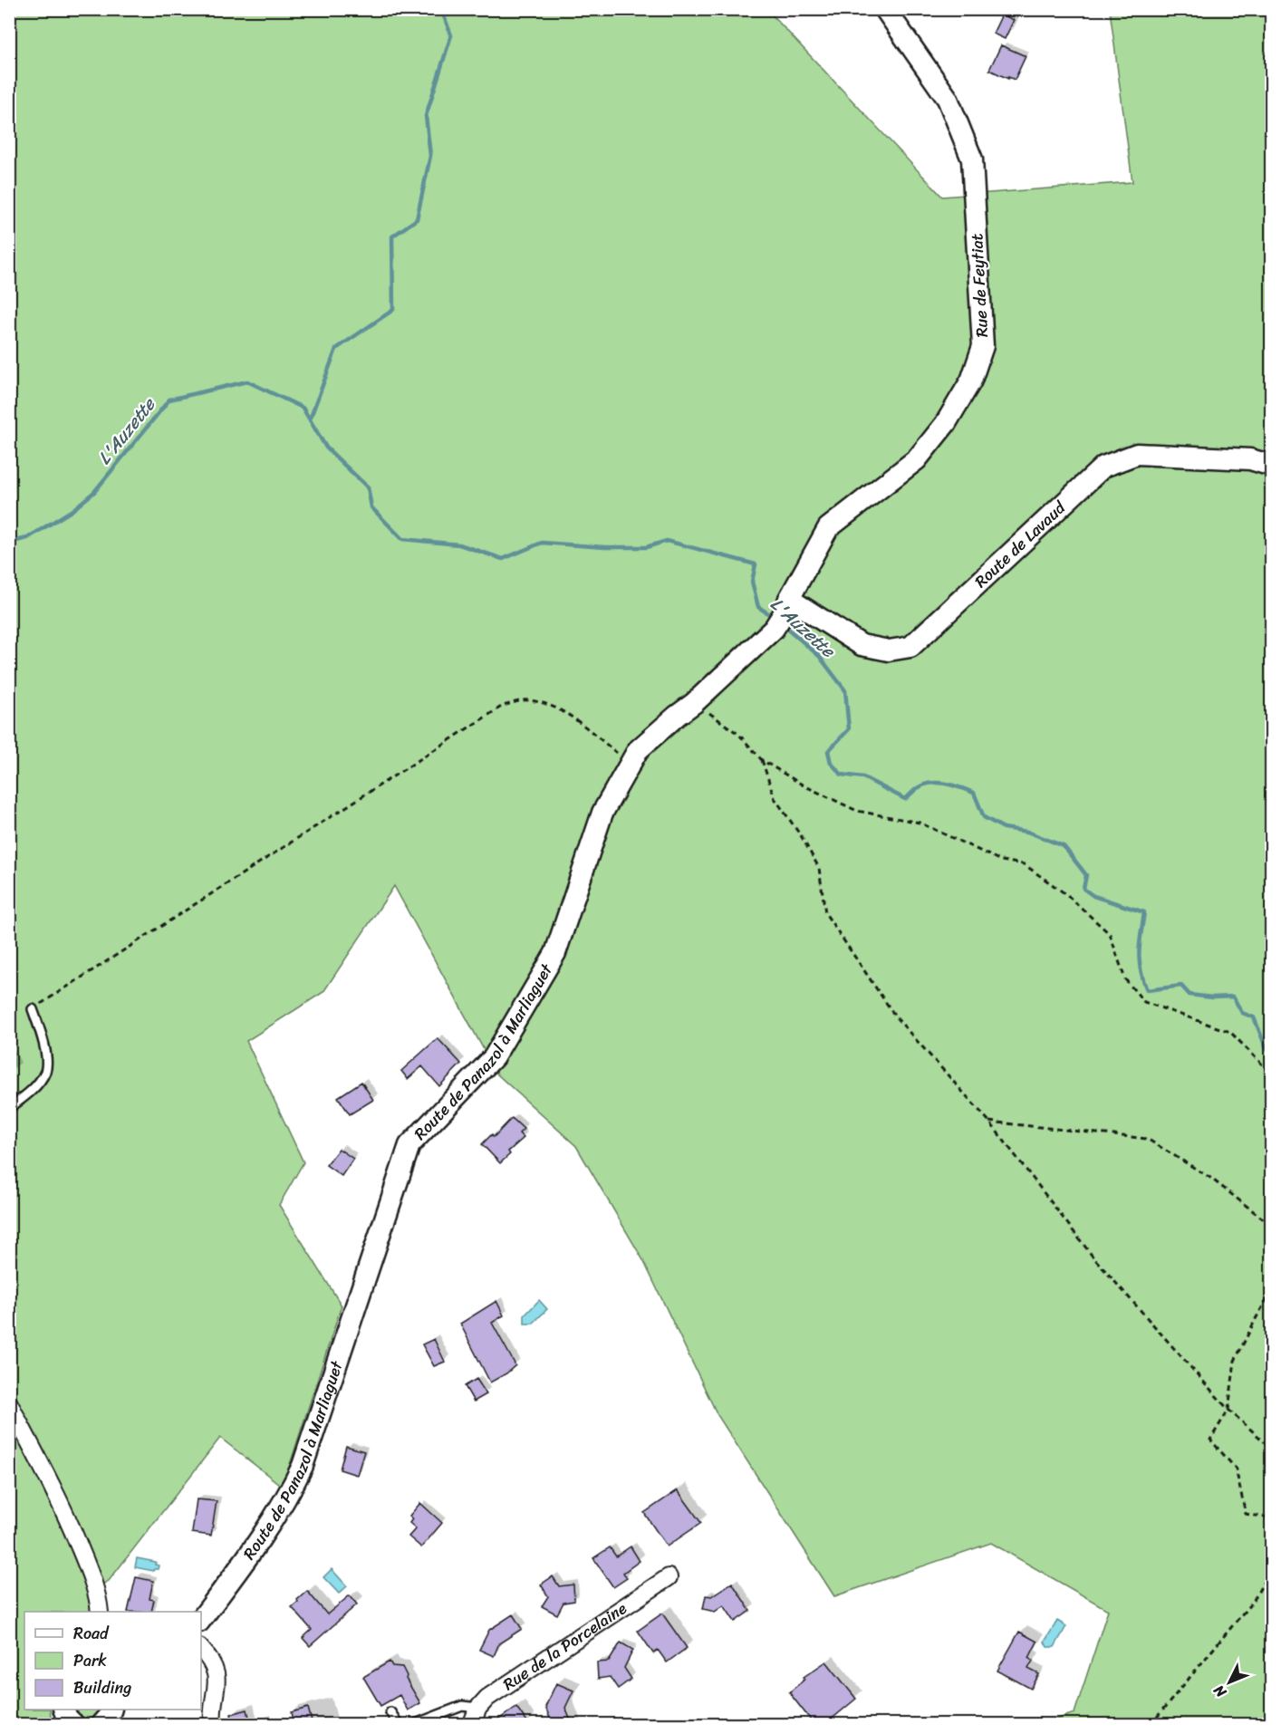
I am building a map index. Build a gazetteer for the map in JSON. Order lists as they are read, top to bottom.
{
  "streets": {
    "street": [
      "Rue de Feytiat",
      "Route de Lavaud",
      "Route de Panazol à Marliaguet",
      "Rue de la Porcelaine"
    ]
  },
  "crossings": [
    ["Rue de Feytiat", "Route de Lavaud"],
    ["Rue de Feytiat", "Route de Panazol à Marliaguet"],
    ["Route de Lavaud", "Route de Panazol à Marliaguet"]
  ],
  "water": ["L'Auzette"],
  "legend": ["Road", "Park", "Building"],
  "north": "bottom left"
}
